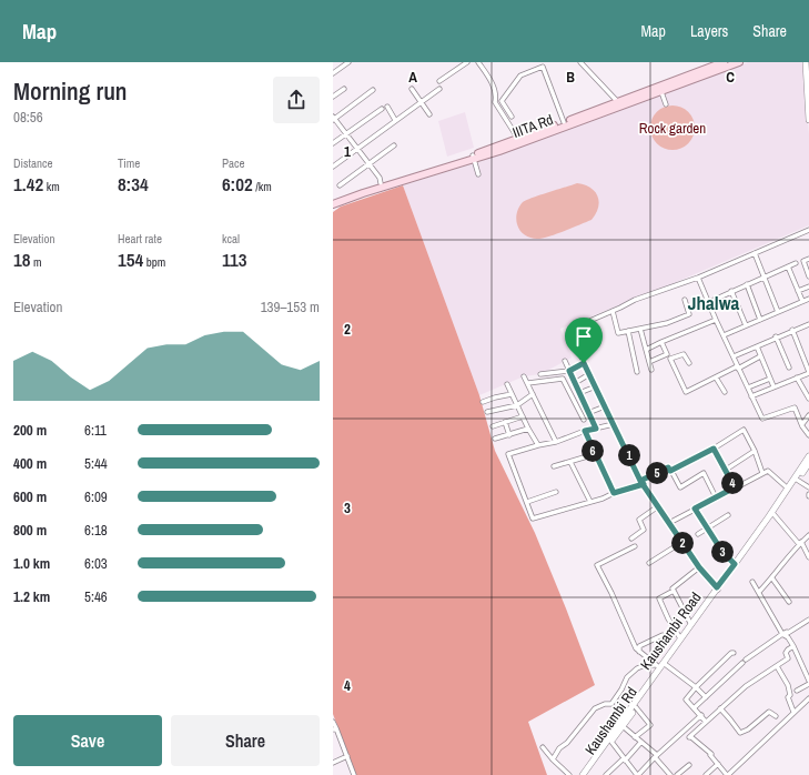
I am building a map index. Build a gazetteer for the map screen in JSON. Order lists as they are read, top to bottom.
{
  "streets": {
    "main road": ["IIITA Rd", "Kaushambi Road", "Kaushambi Rd"]
  },
  "crossings": [
    ["Kaushambi Road", "Kaushambi Rd"]
  ],
  "districts": ["Jhalwa"],
  "parks": ["Rock garden"],
  "page": {
    "header": "Map",
    "nav": ["Map", "Layers", "Share"],
    "heading": ["Morning run", "08:56"],
    "stats": [
      ["Distance", "1.42 km"],
      ["Time", "8:34"],
      ["Pace", "6:02 /km"],
      ["Elevation", "18 m"],
      ["Heart rate", "154 bpm"],
      ["kcal", "113"]
    ],
    "chart": ["Elevation", "139–153 m"],
    "list": [
      {
        "name": "200 m",
        "note": "6:11"
      },
      {
        "name": "400 m",
        "note": "5:44"
      },
      {
        "name": "600 m",
        "note": "6:09"
      },
      {
        "name": "800 m",
        "note": "6:18"
      },
      {
        "name": "1.0 km",
        "note": "6:03"
      },
      {
        "name": "1.2 km",
        "note": "5:46"
      }
    ],
    "pins": [
      "6",
      "1",
      "5",
      "4",
      "2",
      "3"
    ],
    "buttons": ["Save", "Share"]
  },
  "grid": {
    "columns": ["A", "B", "C"],
    "rows": [
      "1",
      "2",
      "3",
      "4"
    ]
  }
}
